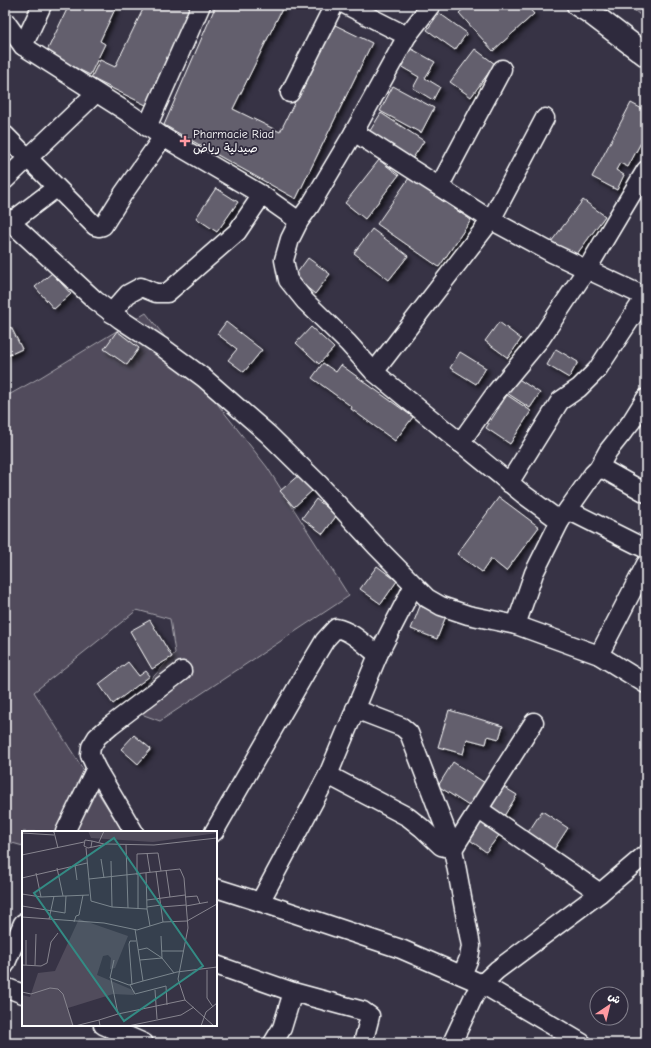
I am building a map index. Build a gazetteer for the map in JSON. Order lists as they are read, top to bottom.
{
  "places": {
    "health": ["Pharmacie Riad صيدلية رياض"]
  },
  "north": "top right"
}
